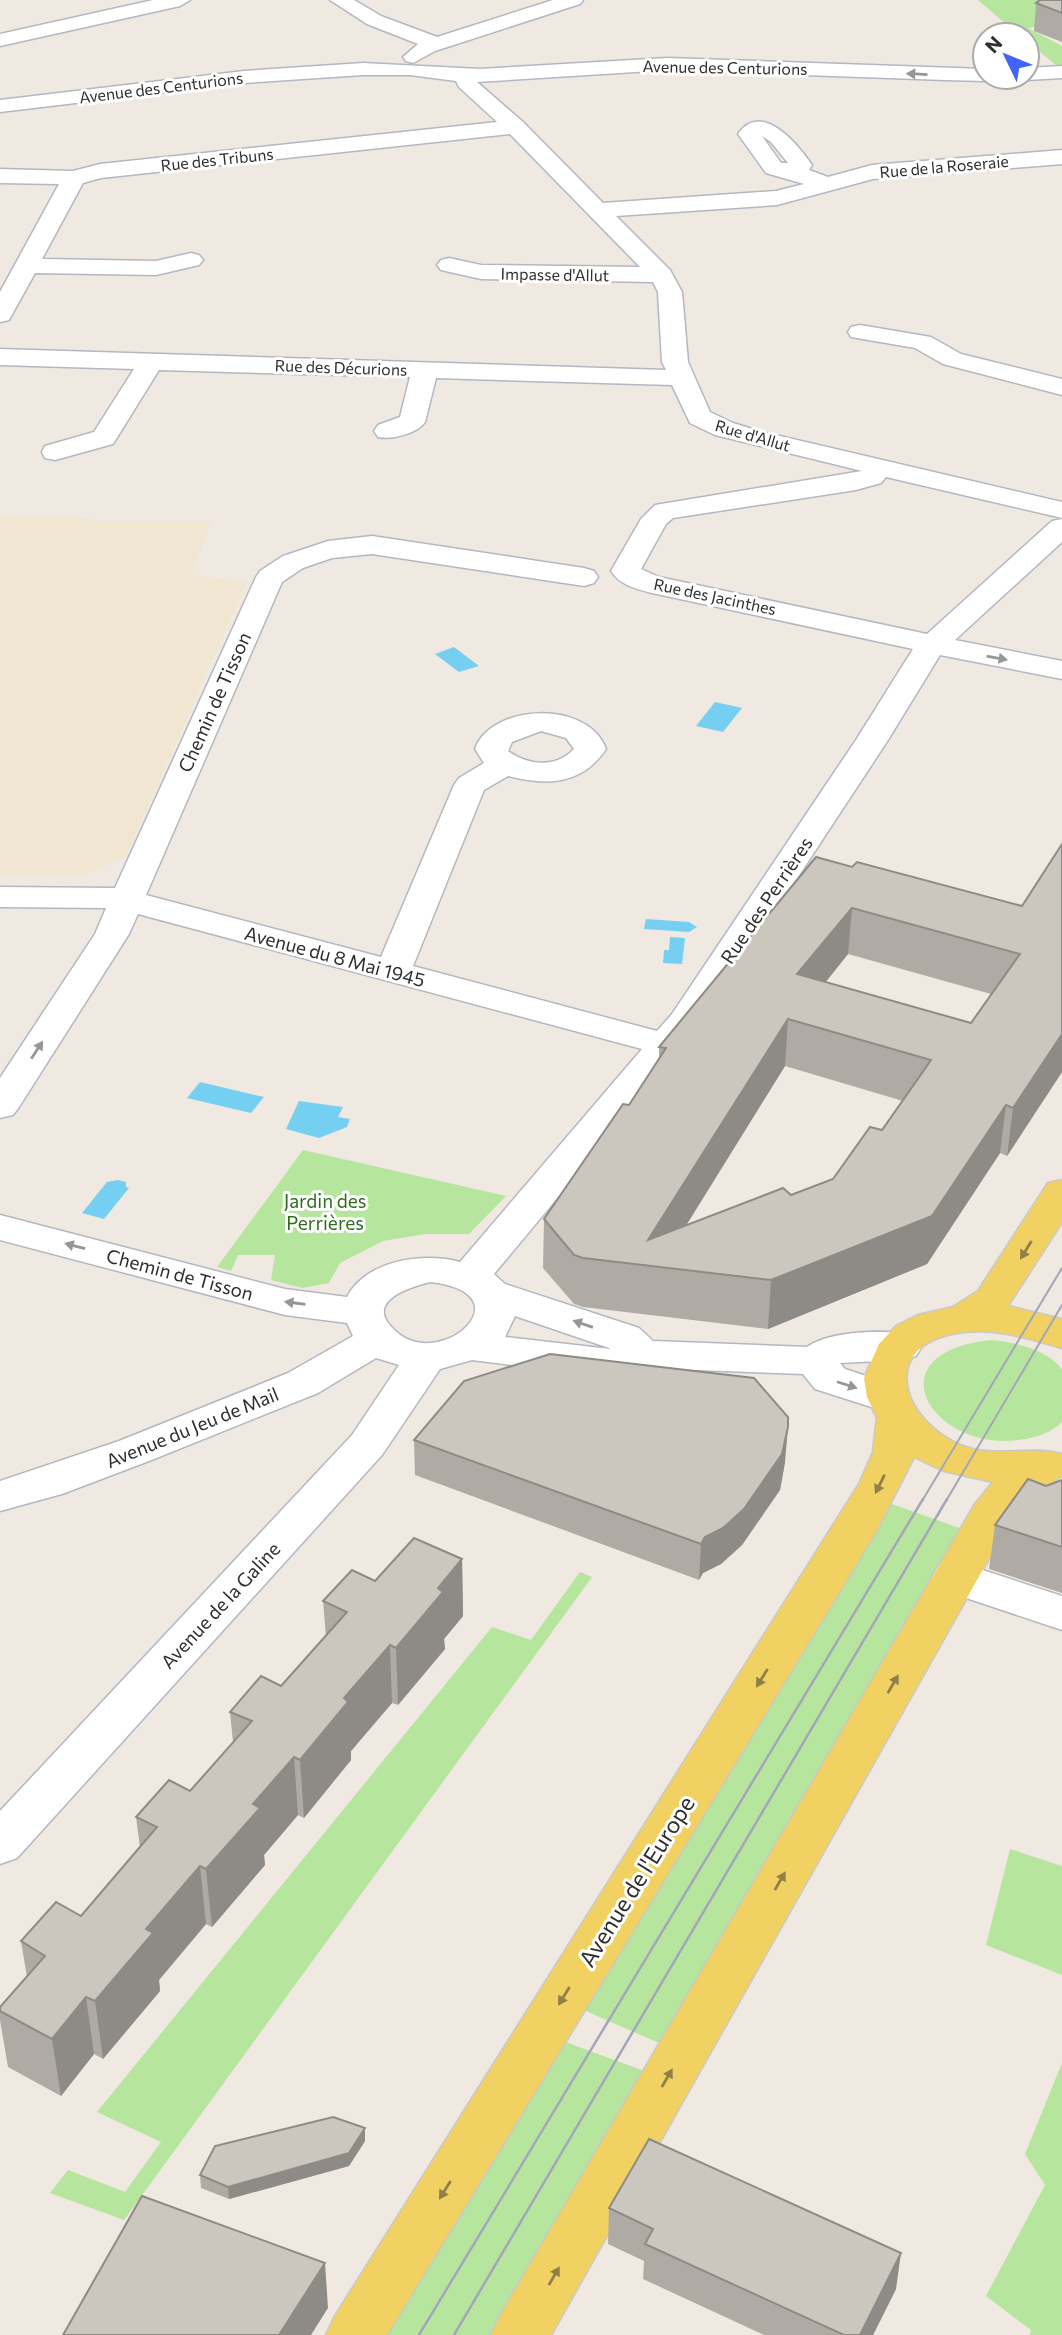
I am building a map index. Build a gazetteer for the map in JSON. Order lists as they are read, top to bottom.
{
  "streets": {
    "main road": ["Avenue de l'Europe"],
    "street": [
      "Avenue des Centurions",
      "Rue des Tribuns",
      "Rue de la Roseraie",
      "Impasse d'Allut",
      "Rue des Décurions",
      "Rue d'Allut",
      "Rue des Jacinthes",
      "Chemin de Tisson",
      "Rue des Perrières",
      "Avenue du 8 Mai 1945",
      "Avenue du Jeu de Mail",
      "Avenue de la Galine"
    ]
  },
  "crossings": [
    ["Avenue des Centurions", "Rue d'Allut"],
    ["Rue des Tribuns", "Rue d'Allut"],
    ["Rue de la Roseraie", "Rue d'Allut"],
    ["Impasse d'Allut", "Rue d'Allut"],
    ["Rue des Décurions", "Rue d'Allut"],
    ["Rue d'Allut", "Rue des Jacinthes"],
    ["Rue des Jacinthes", "Rue des Perrières"],
    ["Chemin de Tisson", "Rue des Perrières"],
    ["Chemin de Tisson", "Avenue du 8 Mai 1945"],
    ["Chemin de Tisson", "Avenue du Jeu de Mail"],
    ["Chemin de Tisson", "Avenue de la Galine"],
    ["Rue des Perrières", "Avenue du 8 Mai 1945"],
    ["Rue des Perrières", "Avenue du Jeu de Mail"],
    ["Rue des Perrières", "Avenue de la Galine"],
    ["Avenue du Jeu de Mail", "Avenue de la Galine"]
  ],
  "parks": ["Jardin des Perrières"],
  "north": "top left"
}
